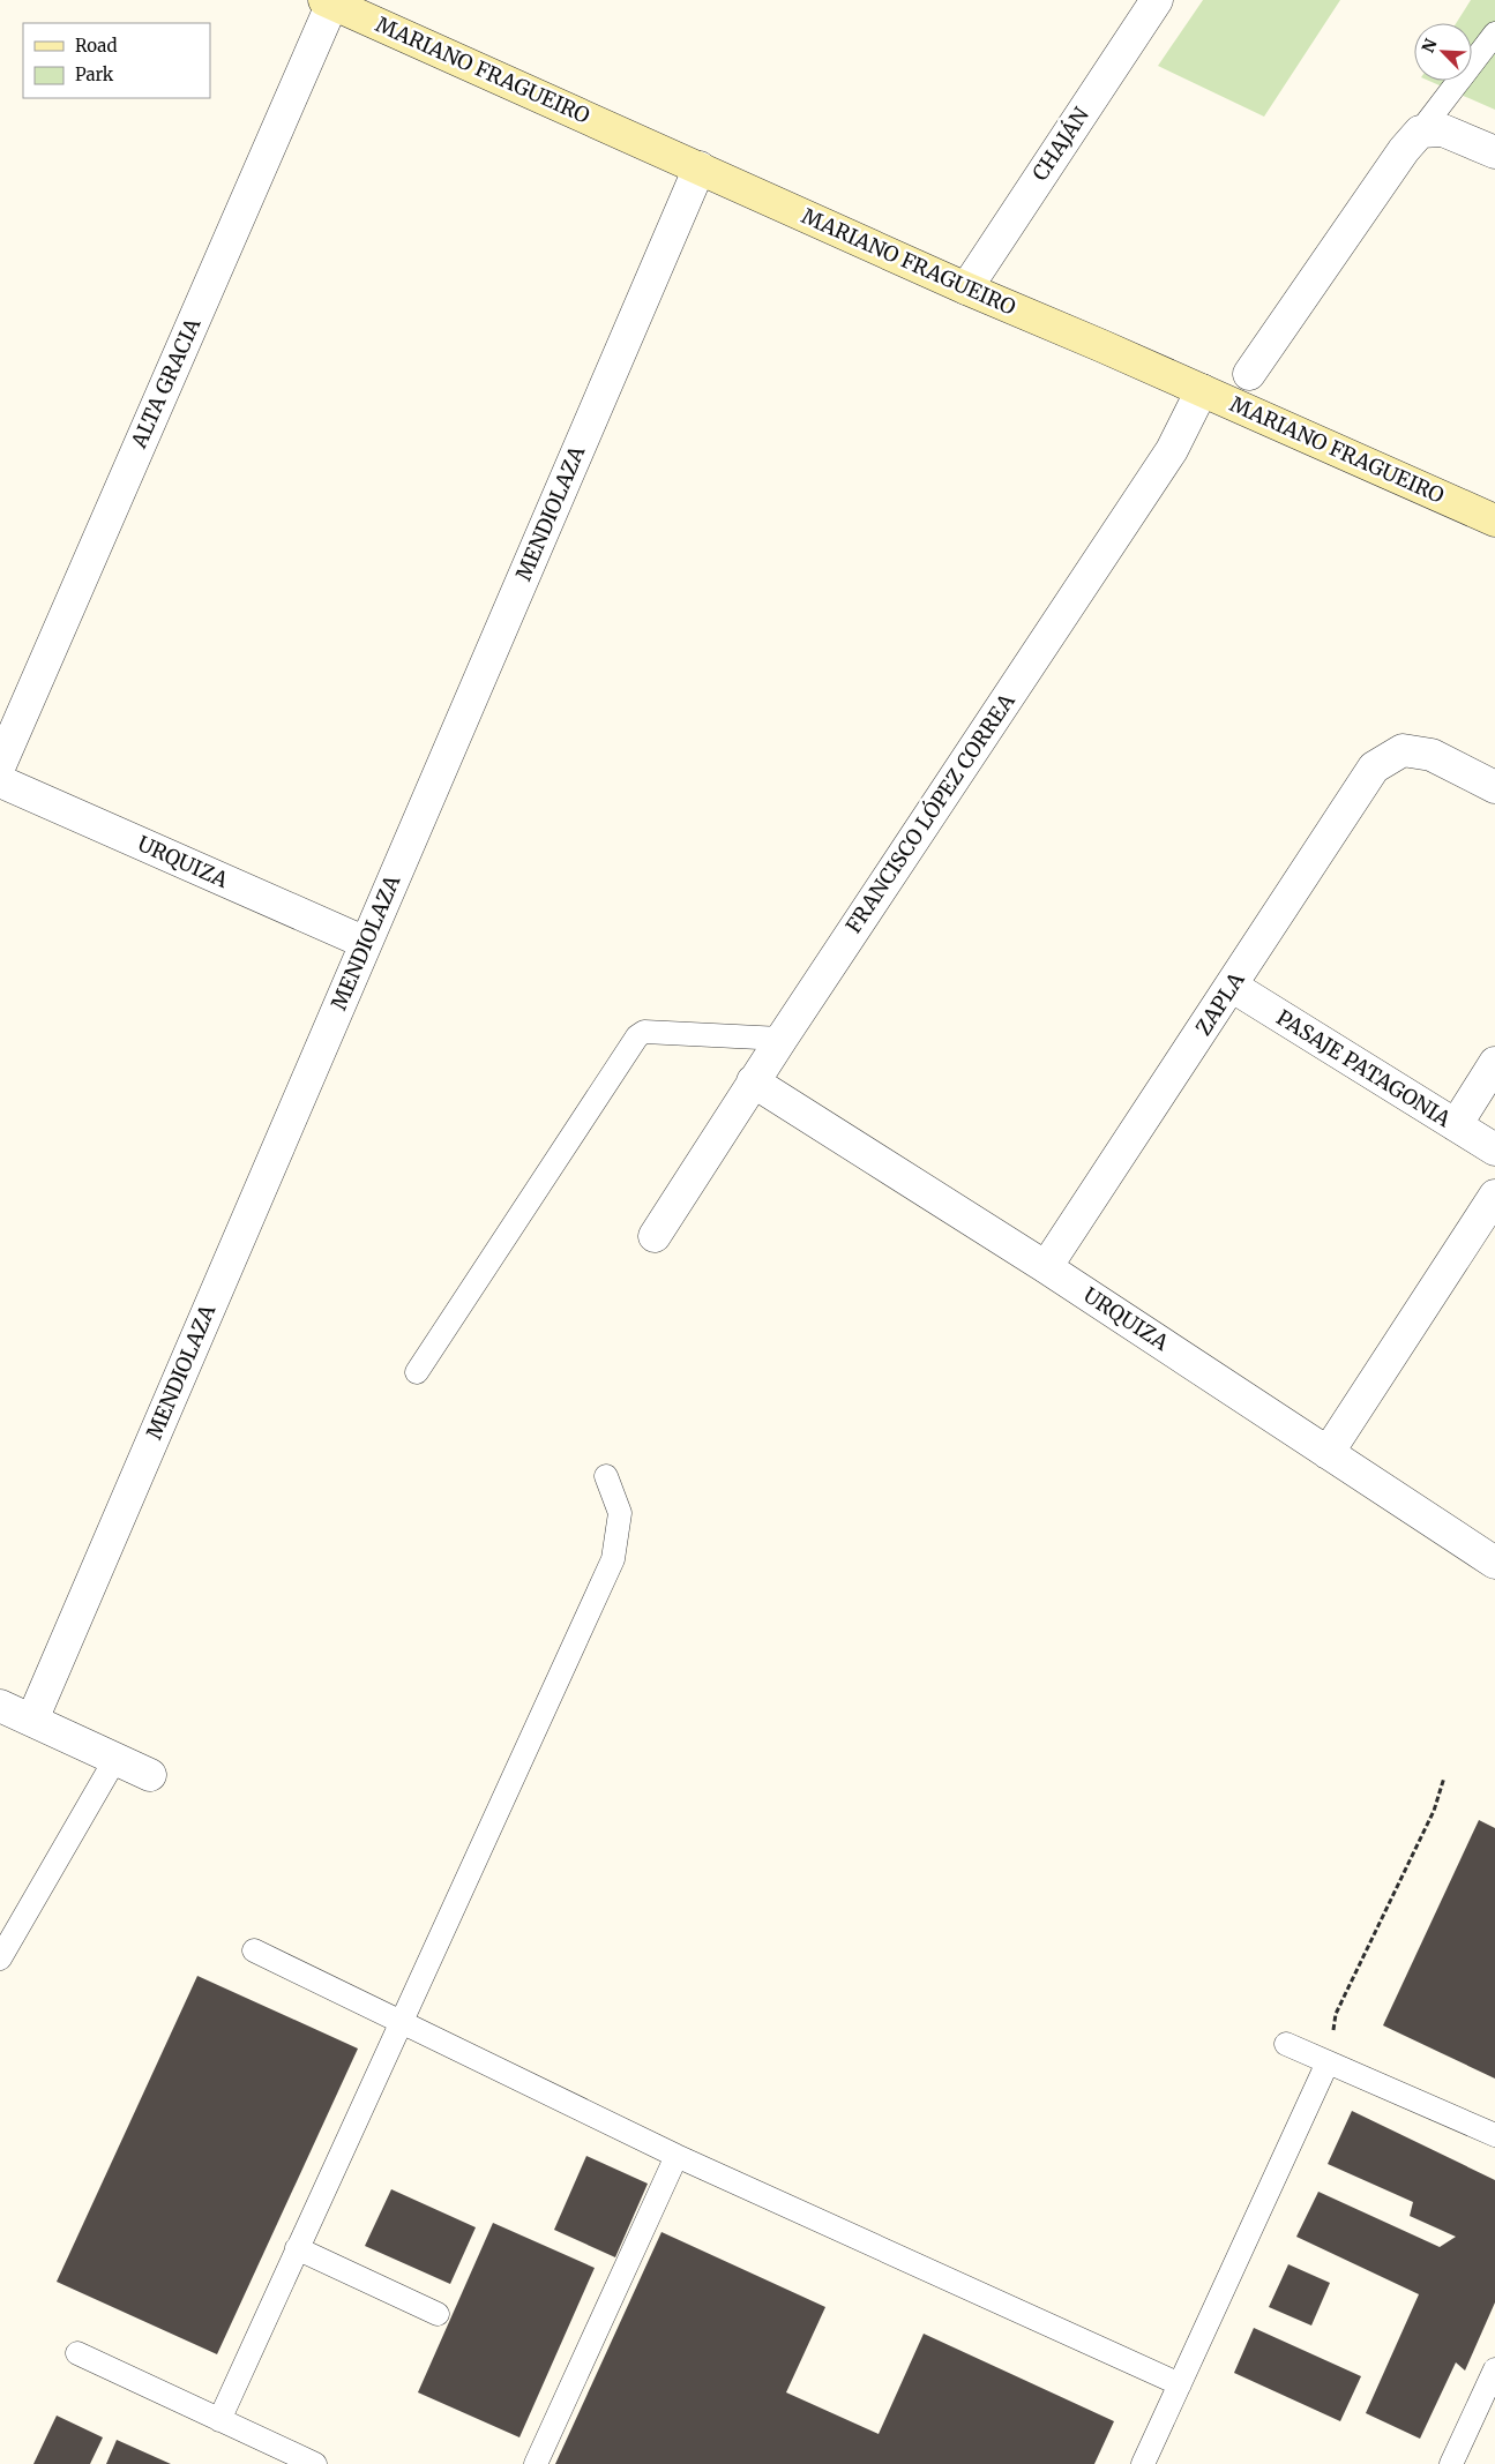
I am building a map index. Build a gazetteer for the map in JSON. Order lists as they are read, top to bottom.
{
  "streets": {
    "main road": ["MARIANO FRAGUEIRO"],
    "street": [
      "CHAJÁN",
      "ALTA GRACIA",
      "MENDIOLAZA",
      "FRANCISCO LÓPEZ CORREA",
      "URQUIZA",
      "ZAPLA",
      "PASAJE PATAGONIA"
    ]
  },
  "crossings": [
    ["MARIANO FRAGUEIRO", "CHAJÁN"],
    ["MARIANO FRAGUEIRO", "ALTA GRACIA"],
    ["MARIANO FRAGUEIRO", "MENDIOLAZA"],
    ["MARIANO FRAGUEIRO", "FRANCISCO LÓPEZ CORREA"],
    ["MENDIOLAZA", "URQUIZA"],
    ["FRANCISCO LÓPEZ CORREA", "URQUIZA"],
    ["URQUIZA", "ZAPLA"],
    ["ZAPLA", "PASAJE PATAGONIA"]
  ],
  "legend": ["Road", "Park"],
  "north": "top left"
}
